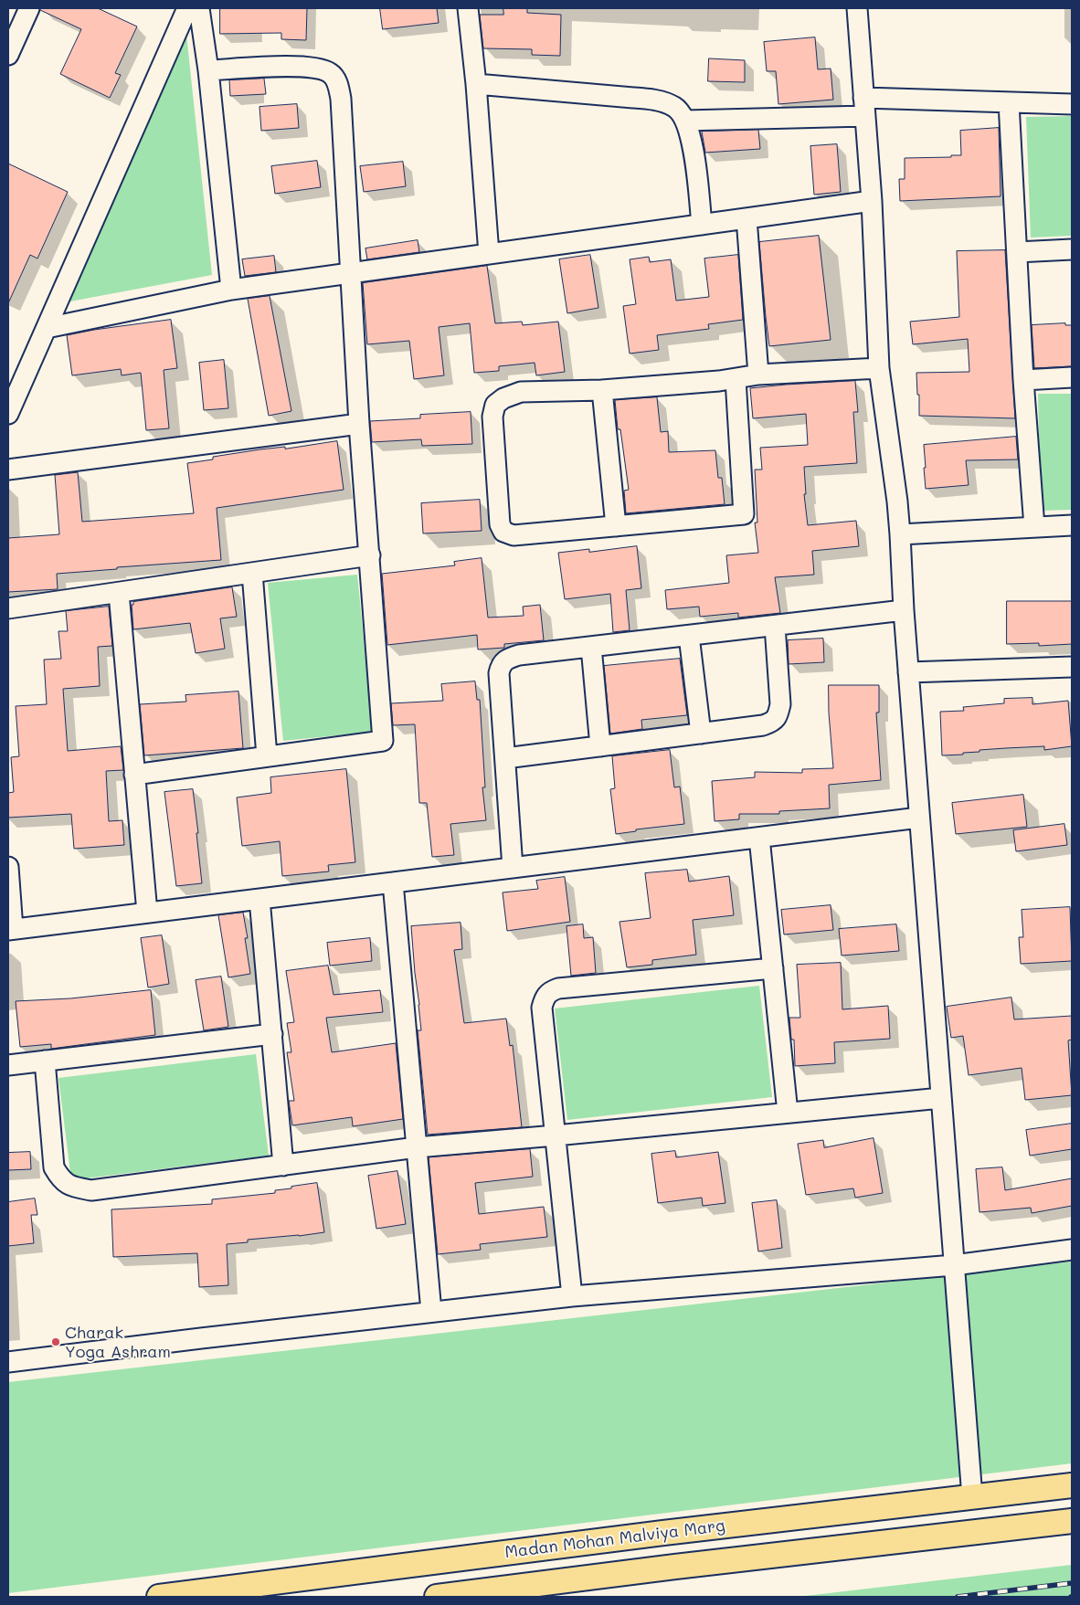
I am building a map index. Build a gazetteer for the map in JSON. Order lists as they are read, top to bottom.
{
  "streets": {
    "main road": ["Madan Mohan Malviya Marg"]
  },
  "places": ["Charak Yoga Ashram"]
}
